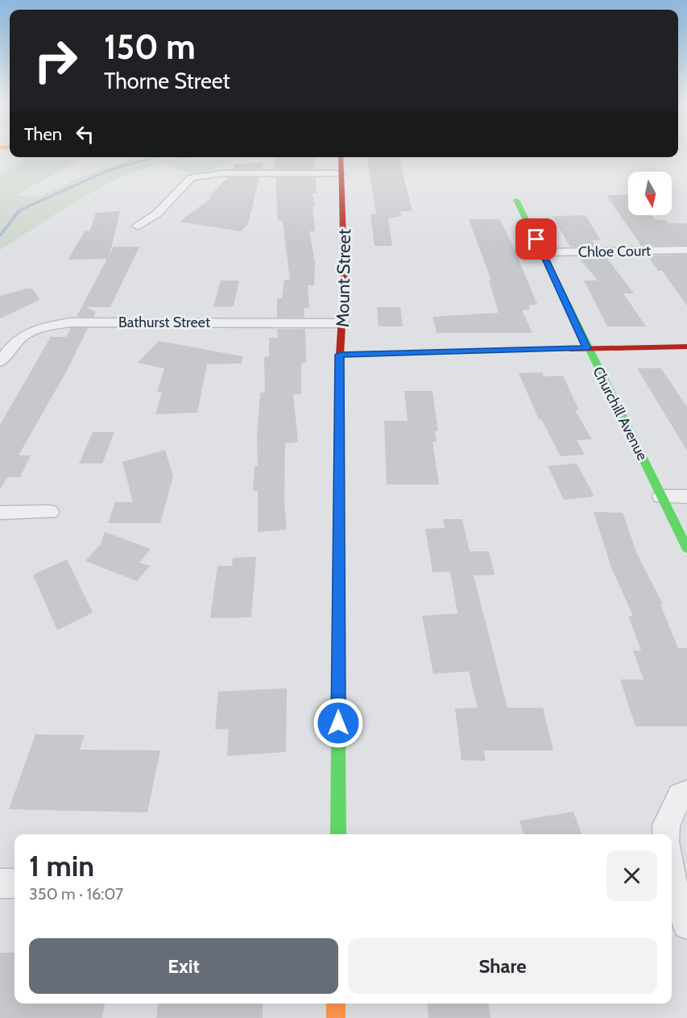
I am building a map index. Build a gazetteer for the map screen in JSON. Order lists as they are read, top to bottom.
{
  "streets": {
    "main road": ["Mount Street", "Churchill Avenue"],
    "street": ["Chloe Court", "Bathurst Street"]
  },
  "crossings": [
    ["Chloe Court", "Churchill Avenue"],
    ["Mount Street", "Bathurst Street"]
  ],
  "north": "bottom",
  "page": {
    "turn": ["150 m", "Thorne Street"],
    "then": "Then",
    "heading": ["1 min", "350 m · 16:07"],
    "buttons": ["Exit", "Share"]
  }
}
